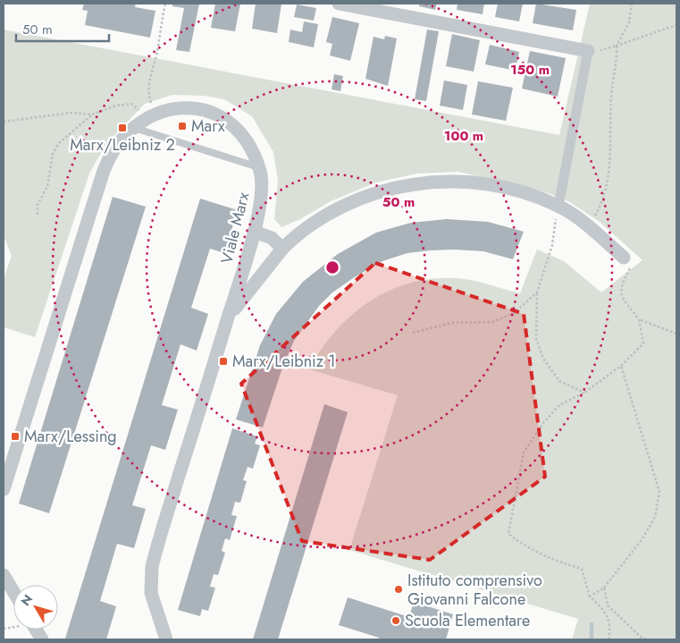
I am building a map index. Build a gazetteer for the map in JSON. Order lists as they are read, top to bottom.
{
  "streets": {
    "street": ["Viale Marx"]
  },
  "places": {
    "transit": [
      "Marx",
      "Marx/Leibniz 2",
      "Marx/Leibniz 1",
      "Marx/Lessing"
    ],
    "other": ["Istituto comprensivo Giovanni Falcone", "Scuola Elementare"]
  },
  "scale_bar": "50 m",
  "north": "top left",
  "rings": ["150 m", "100 m", "50 m"]
}
